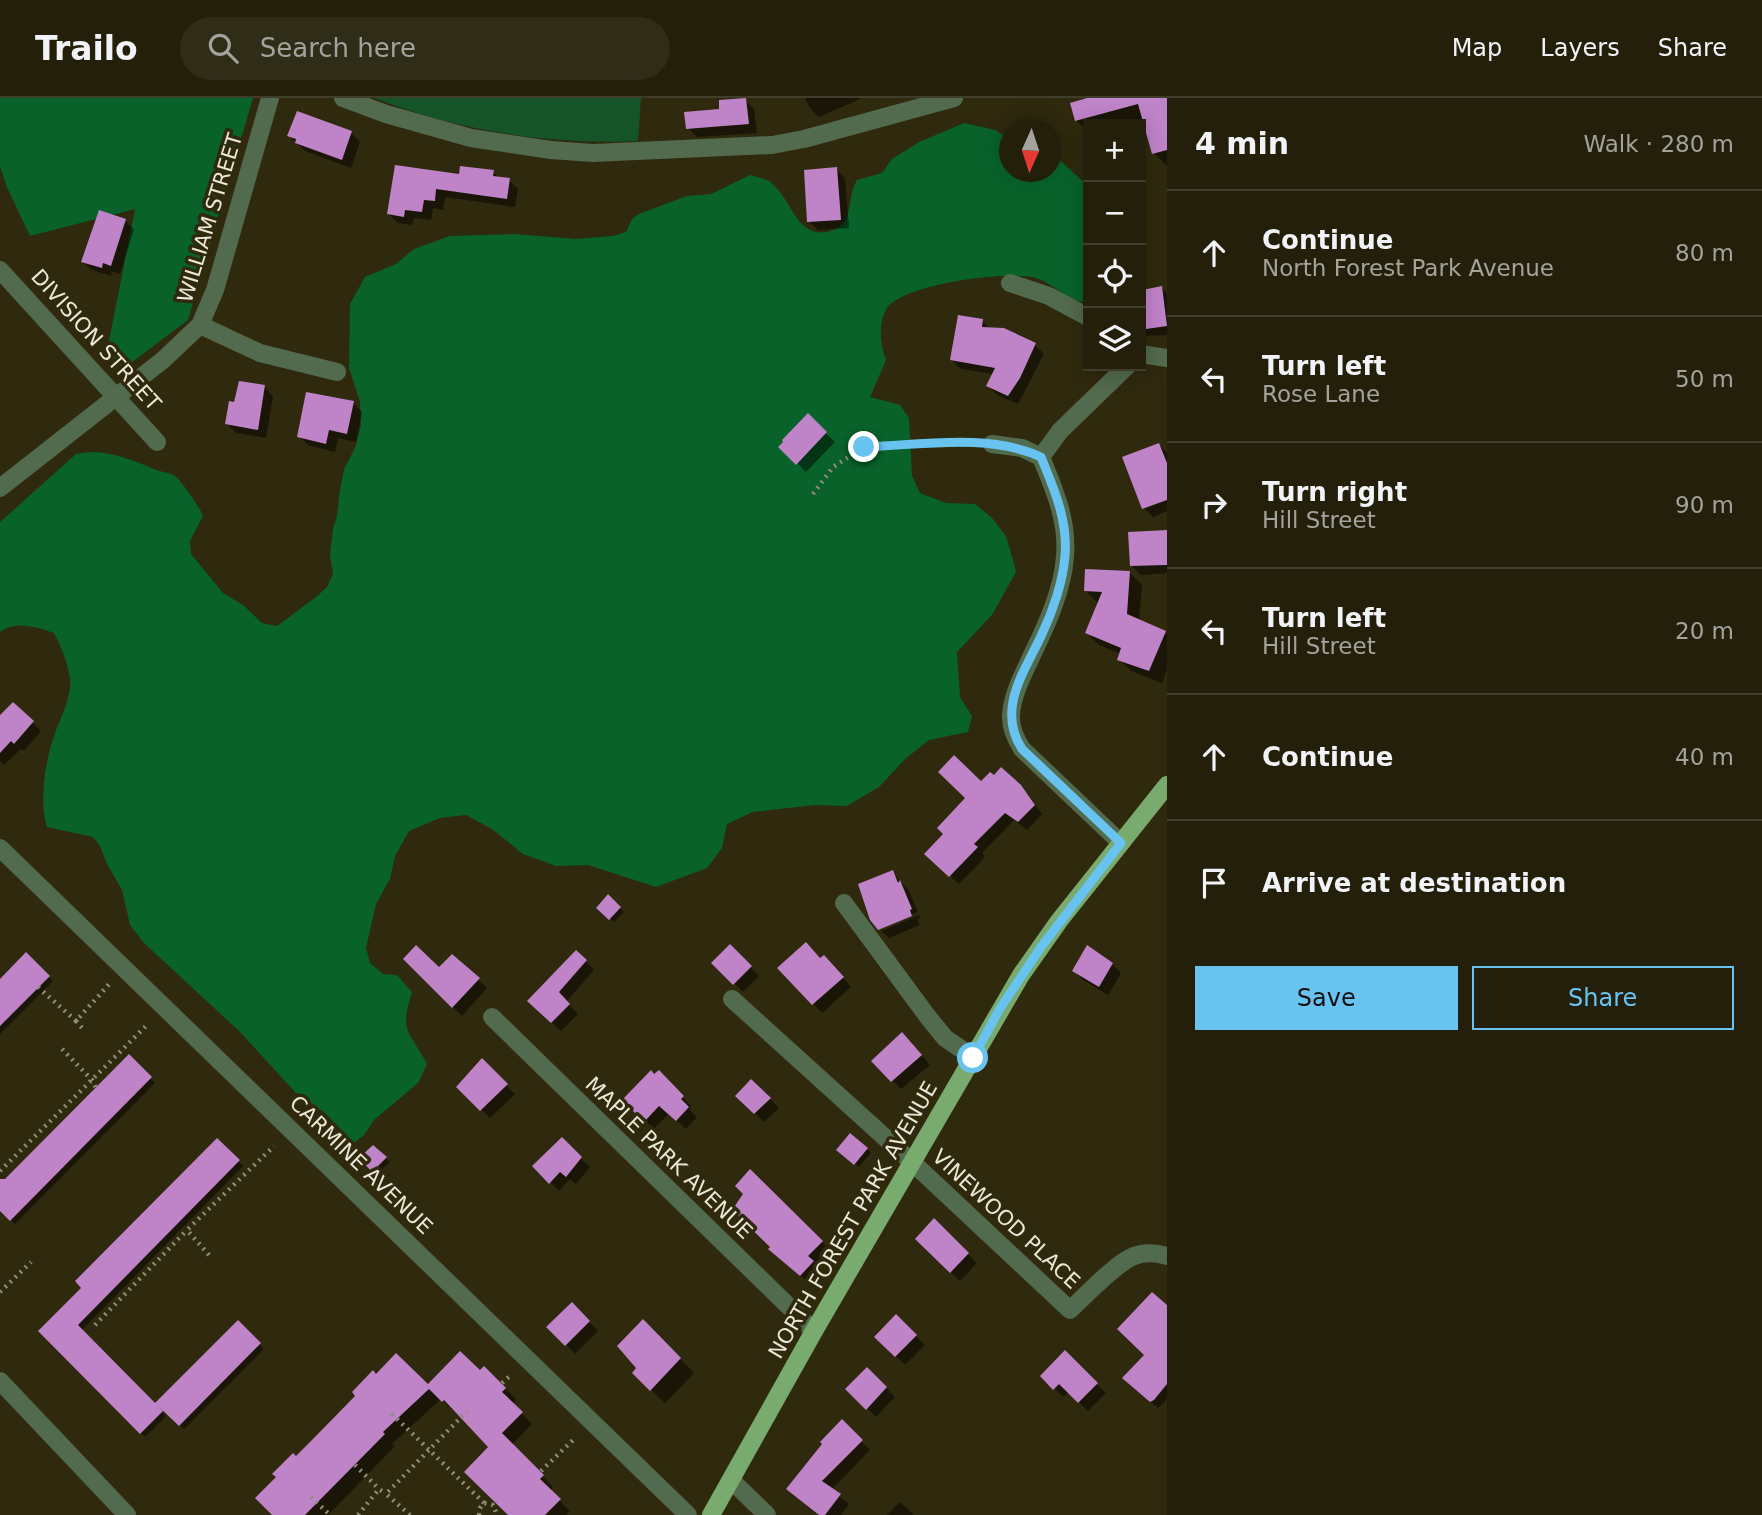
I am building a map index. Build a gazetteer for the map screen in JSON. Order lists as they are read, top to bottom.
{
  "streets": {
    "main road": ["NORTH FOREST PARK AVENUE"],
    "street": [
      "WILLIAM STREET",
      "DIVISION STREET",
      "MAPLE PARK AVENUE",
      "CARMINE AVENUE",
      "VINEWOOD PLACE"
    ]
  },
  "crossings": [
    ["WILLIAM STREET", "DIVISION STREET"],
    ["MAPLE PARK AVENUE", "NORTH FOREST PARK AVENUE"],
    ["VINEWOOD PLACE", "NORTH FOREST PARK AVENUE"]
  ],
  "north": "bottom",
  "page": {
    "header": "Trailo",
    "search": "Search here",
    "nav": ["Map", "Layers", "Share"],
    "heading": ["4 min", "Walk · 280 m"],
    "map_buttons": ["+", "−"],
    "list": [
      ["Continue", "North Forest Park Avenue", "80 m"],
      ["Turn left", "Rose Lane", "50 m"],
      ["Turn right", "Hill Street", "90 m"],
      ["Turn left", "Hill Street", "20 m"],
      ["Continue", "40 m"],
      "Arrive at destination"
    ],
    "buttons": ["Save", "Share"]
  }
}
